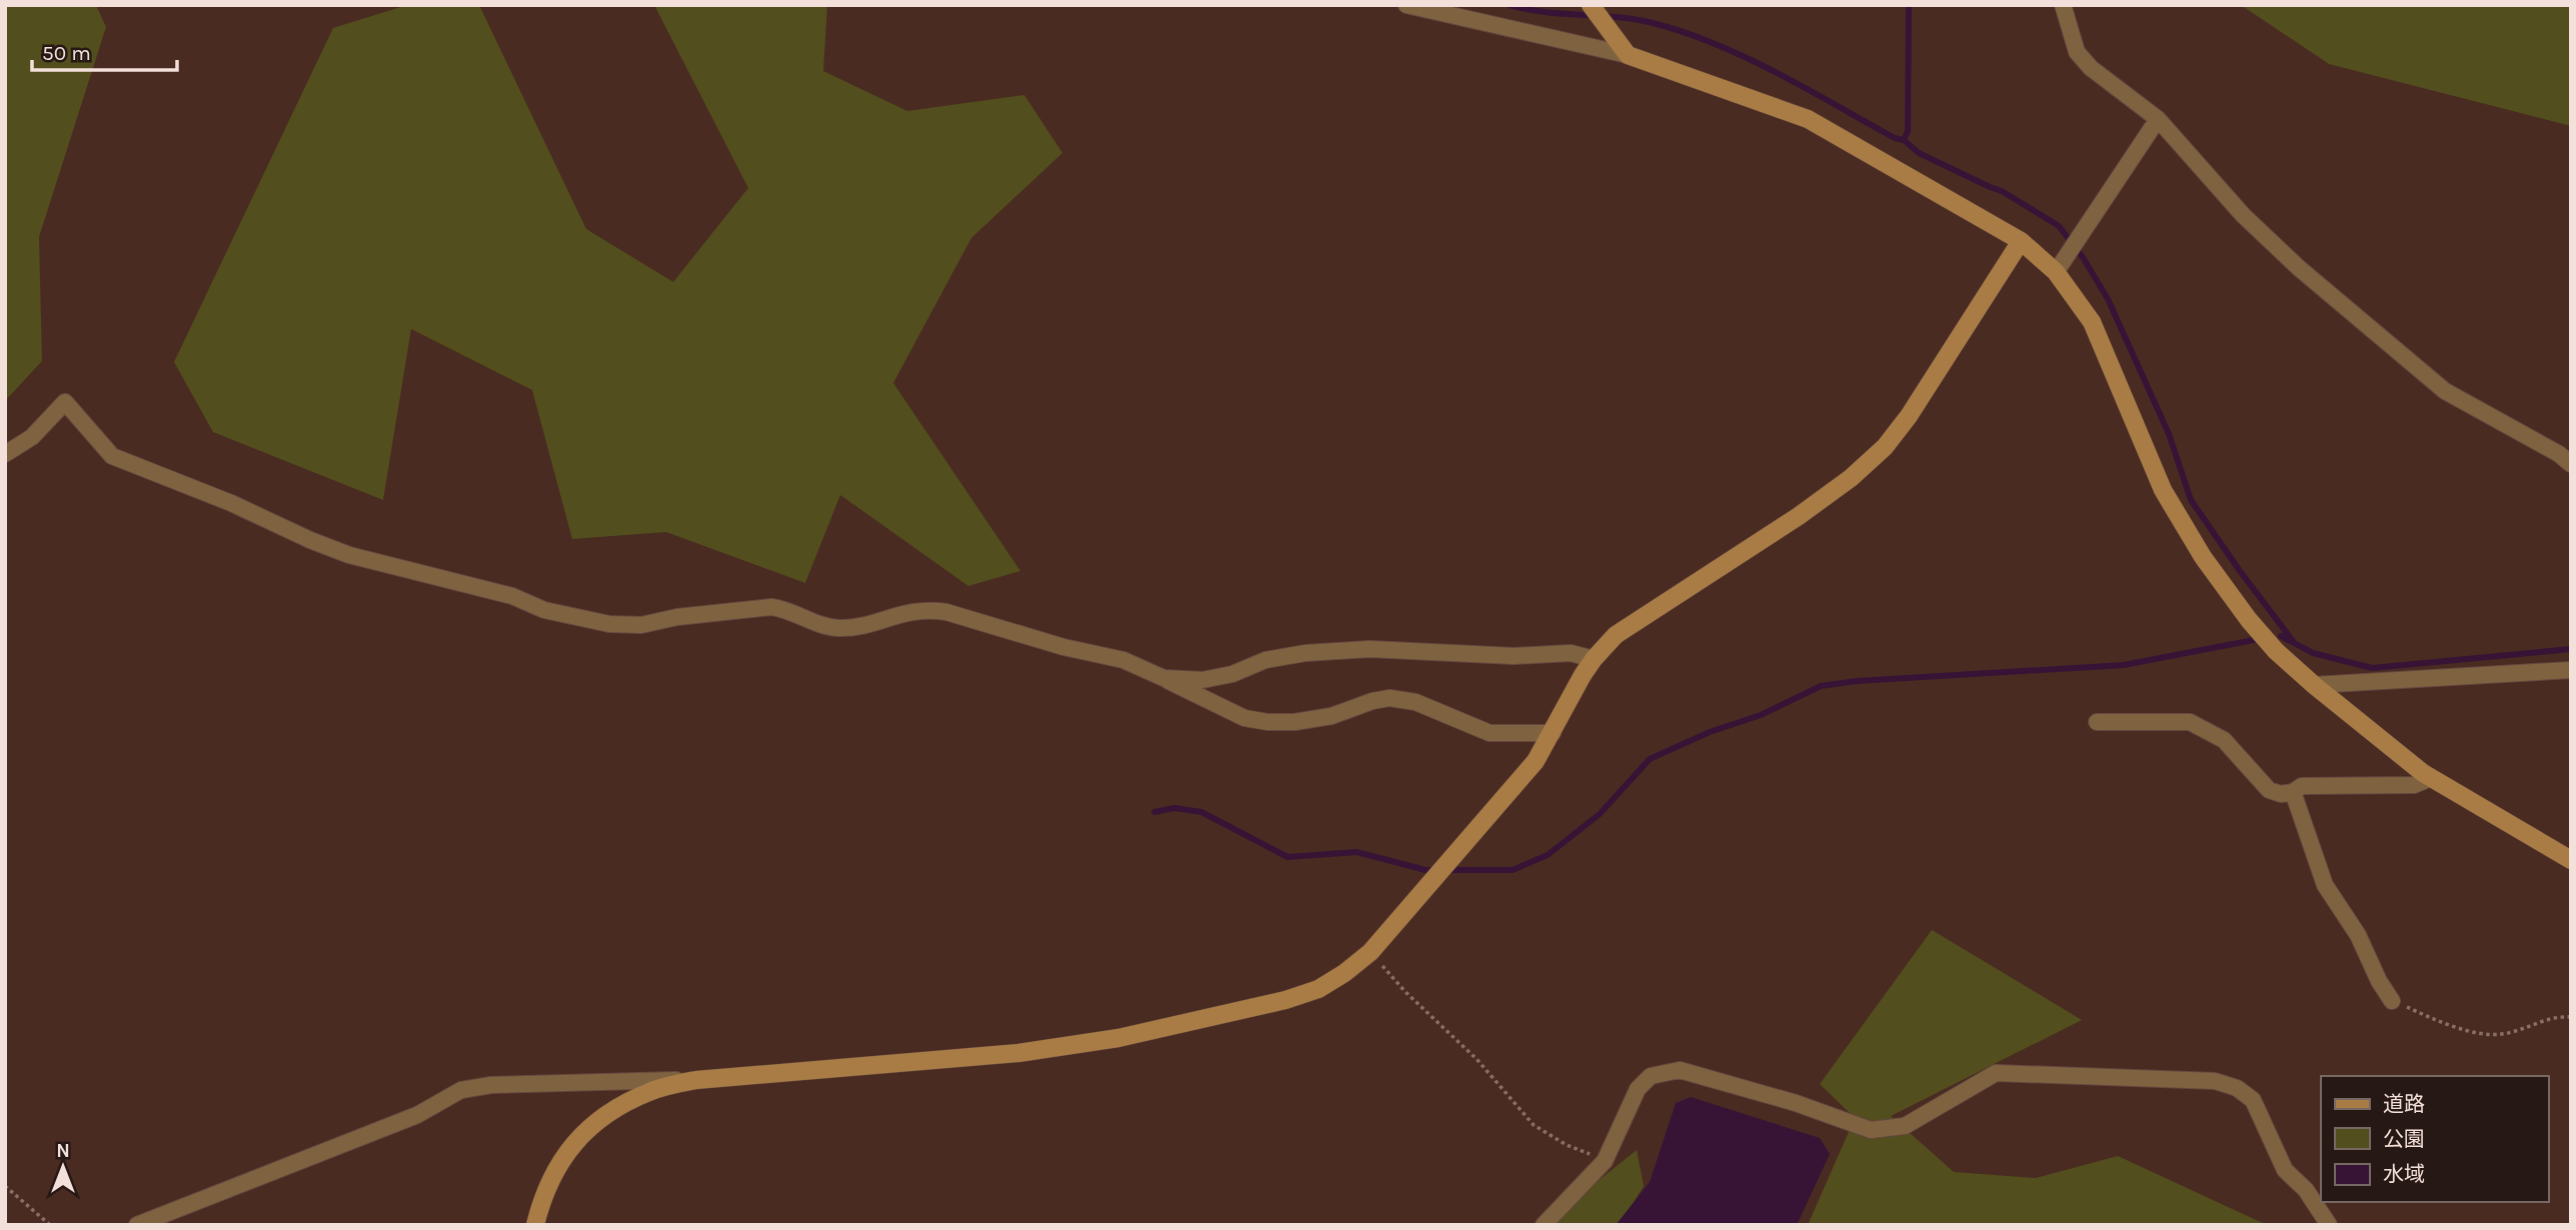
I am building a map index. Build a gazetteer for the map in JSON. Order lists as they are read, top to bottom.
{
  "legend": ["道路", "公園", "水域"],
  "scale_bar": "50 m",
  "north": "top"
}
